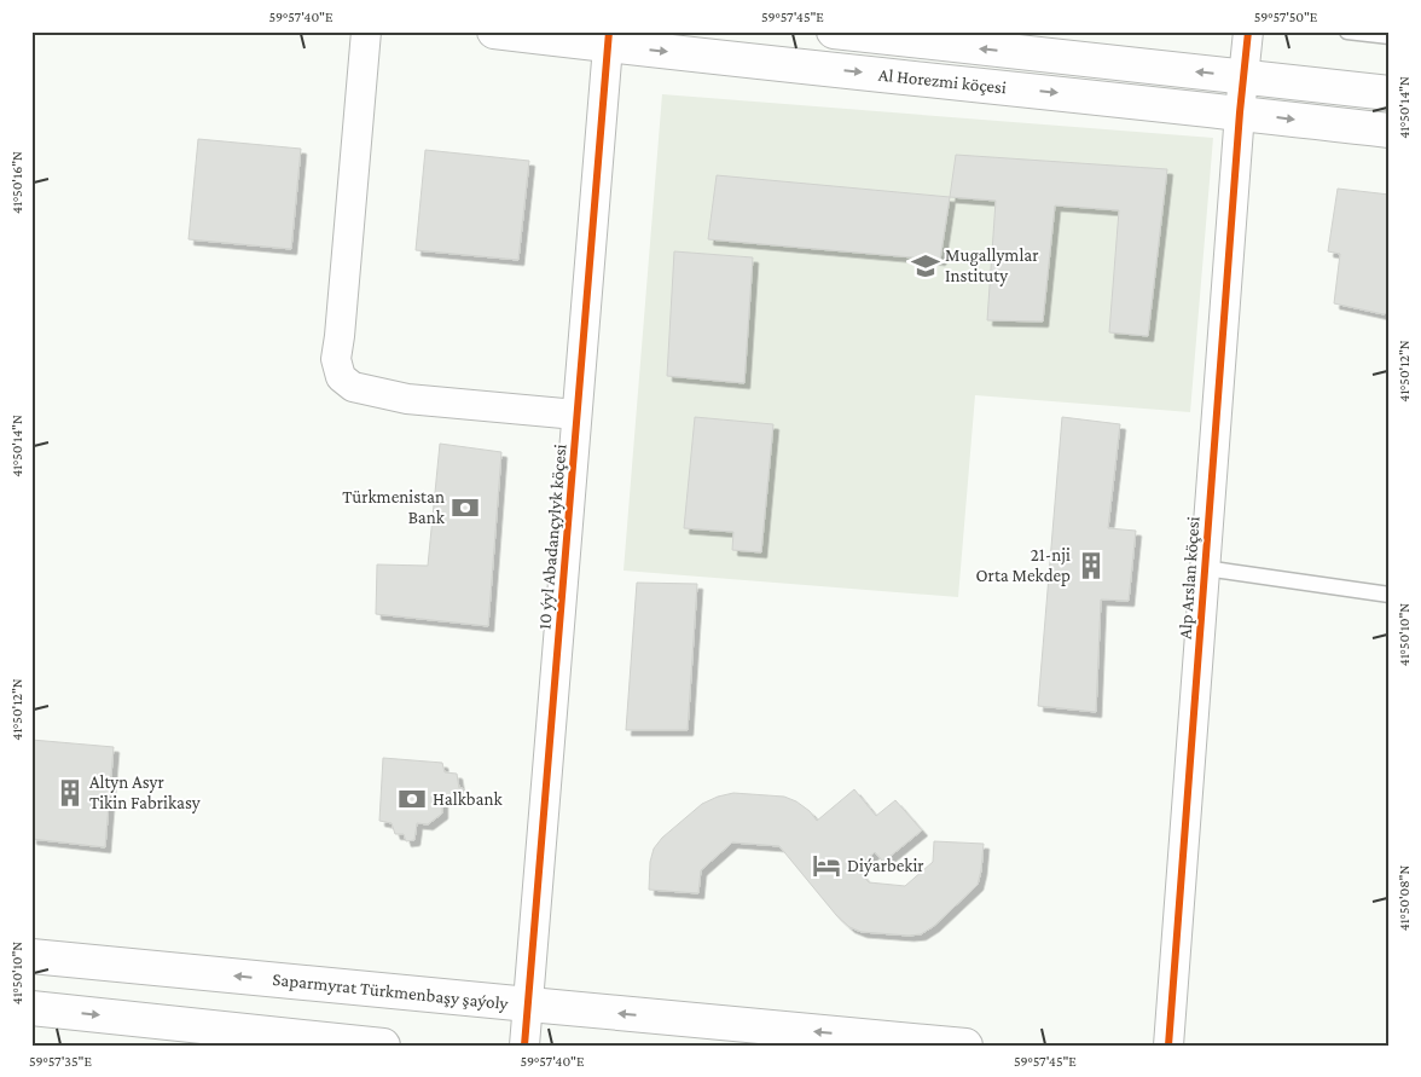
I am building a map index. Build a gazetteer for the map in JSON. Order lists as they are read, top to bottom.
{
  "streets": {
    "street": [
      "Al Horezmi köçesi",
      "10 ýyl Abadançylyk köçesi",
      "Alp Arslan köçesi",
      "Saparmyrat Türkmenbaşy şaýoly"
    ]
  },
  "crossings": [
    ["Al Horezmi köçesi", "10 ýyl Abadançylyk köçesi"],
    ["Al Horezmi köçesi", "Alp Arslan köçesi"],
    ["10 ýyl Abadançylyk köçesi", "Saparmyrat Türkmenbaşy şaýoly"]
  ],
  "places": {
    "school or university": ["Mugallymlar Instituty"],
    "bank": ["Türkmenistan Bank", "Halkbank"],
    "building": ["21-nji Orta Mekdep", "Altyn Asyr Tikin Fabrikasy"],
    "hotel": ["Diýarbekir"]
  },
  "coordinates": [
    "59°57'40\"E",
    "59°57'45\"E",
    "59°57'50\"E",
    "41°50'14\"N",
    "41°50'16\"N",
    "41°50'12\"N",
    "41°50'10\"N",
    "41°50'08\"N",
    "59°57'35\"E"
  ]
}
